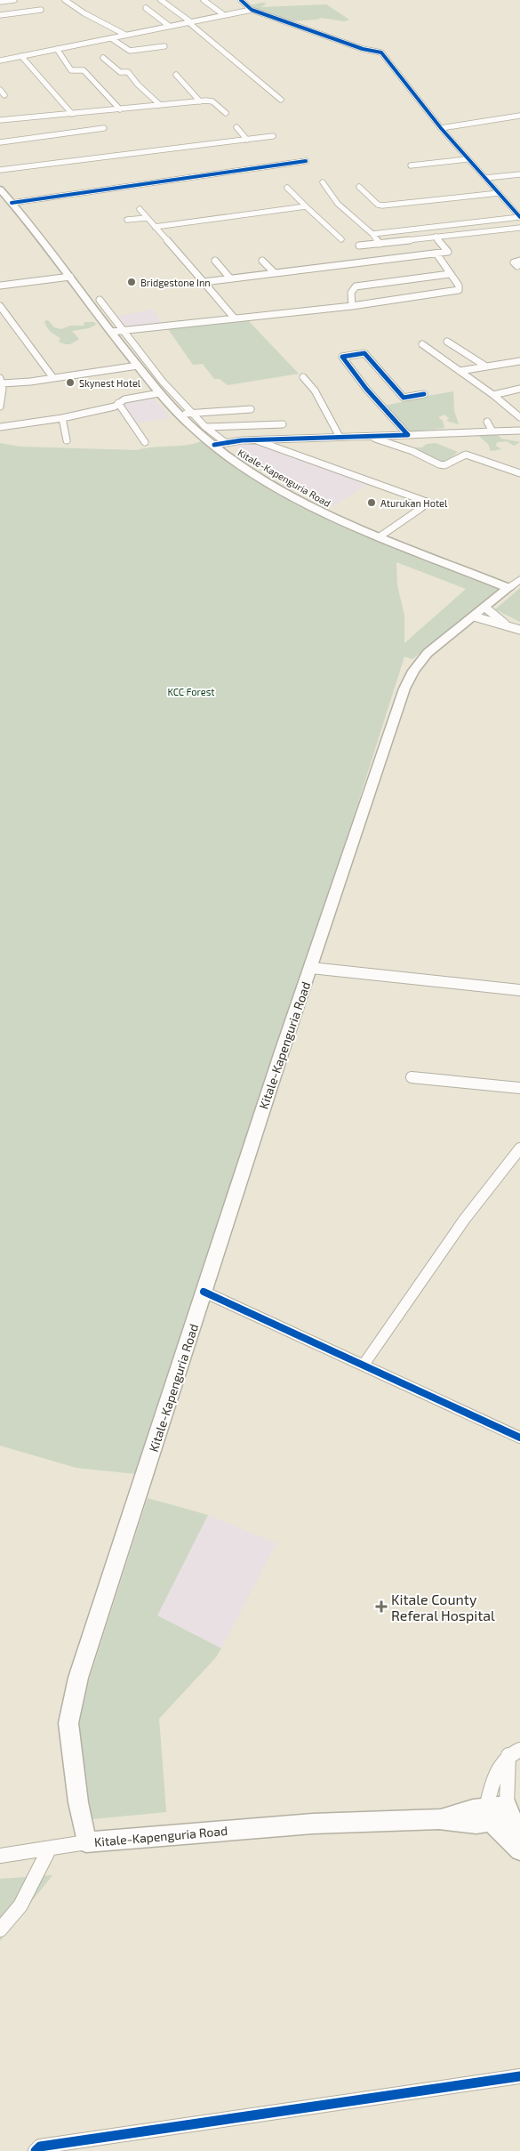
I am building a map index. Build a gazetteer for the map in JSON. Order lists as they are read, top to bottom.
{
  "streets": {
    "highway": ["Kitale-Kapenguria Road"]
  },
  "parks": ["KCC Forest"],
  "places": {
    "other": ["Bridgestone Inn", "Skynest Hotel", "Aturukan Hotel"],
    "health": ["Kitale County Referal Hospital"]
  }
}
